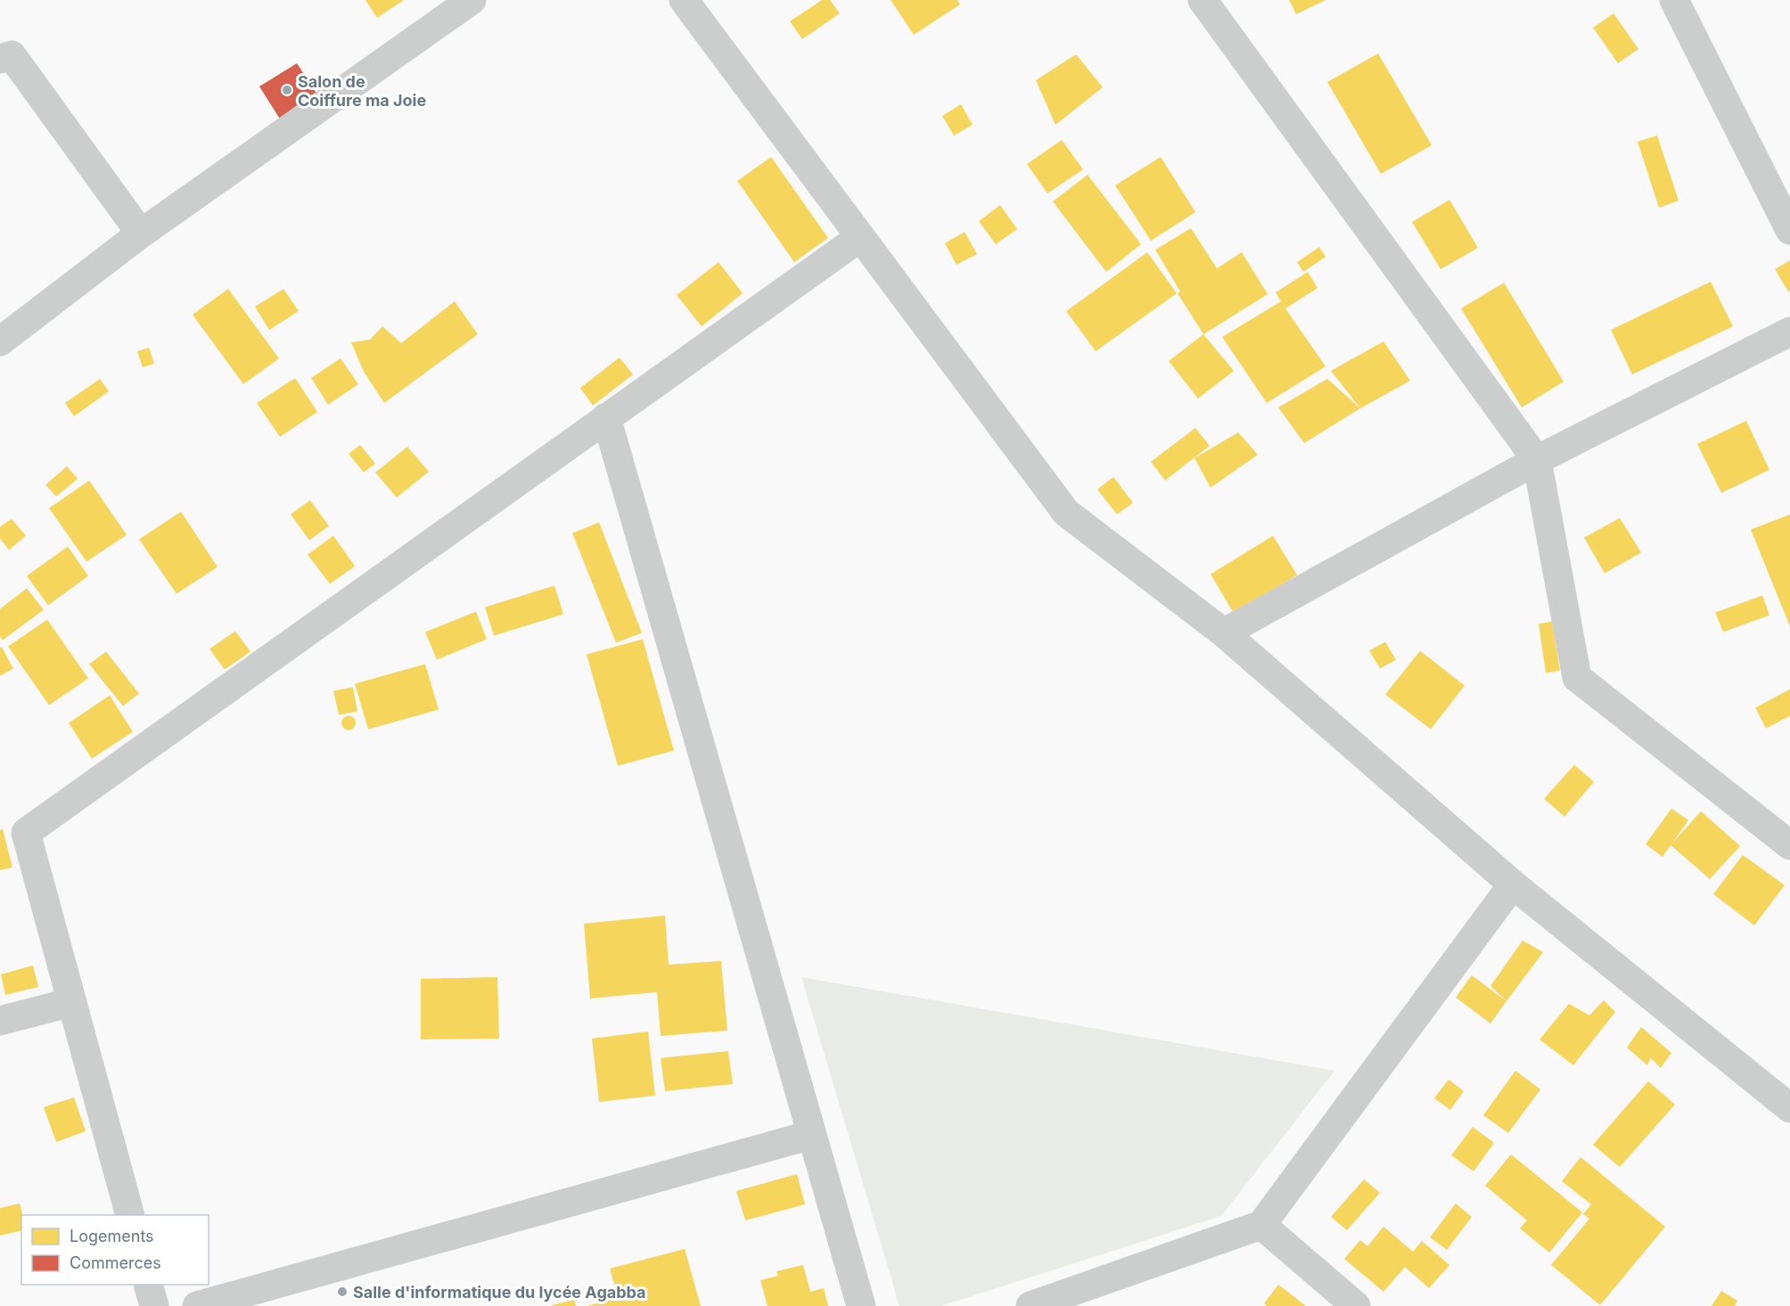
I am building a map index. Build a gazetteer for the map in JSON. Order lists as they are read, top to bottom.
{
  "places": ["Salon de Coiffure ma Joie", "Salle d'informatique du lycée Agabba"],
  "legend": ["Logements", "Commerces"]
}
